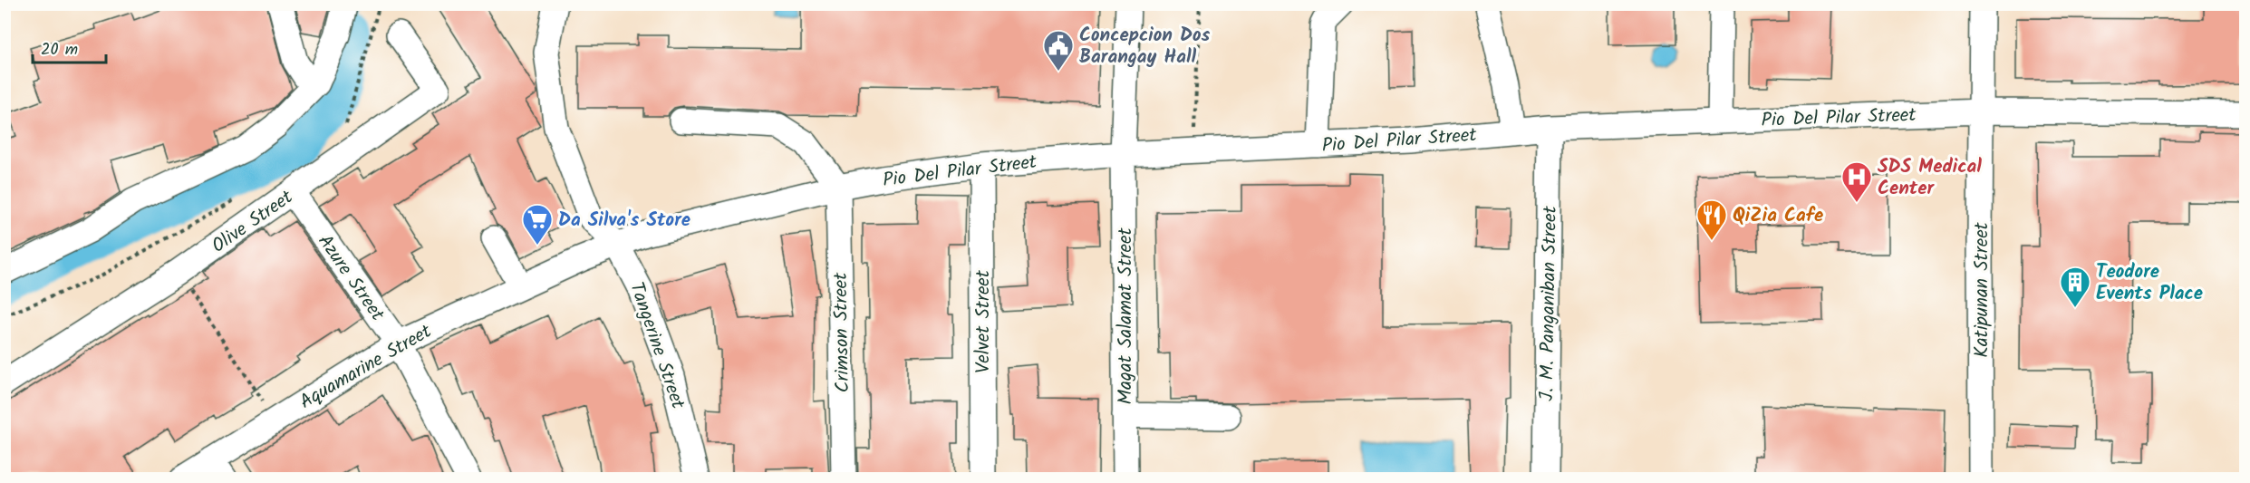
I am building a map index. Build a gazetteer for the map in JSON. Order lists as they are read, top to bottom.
{
  "streets": {
    "street": [
      "Pio Del Pilar Street",
      "Olive Street",
      "Azure Street",
      "Katipunan Street",
      "J. M. Panganiban Street",
      "Magat Salamat Street",
      "Velvet Street",
      "Crimson Street",
      "Tangerine Street",
      "Aquamarine Street"
    ]
  },
  "crossings": [
    ["Pio Del Pilar Street", "Katipunan Street"],
    ["Pio Del Pilar Street", "J. M. Panganiban Street"],
    ["Pio Del Pilar Street", "Magat Salamat Street"],
    ["Pio Del Pilar Street", "Velvet Street"],
    ["Pio Del Pilar Street", "Crimson Street"],
    ["Pio Del Pilar Street", "Tangerine Street"],
    ["Pio Del Pilar Street", "Aquamarine Street"],
    ["Olive Street", "Azure Street"],
    ["Azure Street", "Aquamarine Street"],
    ["Tangerine Street", "Aquamarine Street"]
  ],
  "places": {
    "public building": ["Concepcion Dos Barangay Hall"],
    "hospital": ["SDS Medical Center"],
    "restaurant": ["QiZia Cafe"],
    "supermarket": ["Da Silva's Store"],
    "building": ["Teodore Events Place"]
  },
  "scale_bar": "20 m"
}
